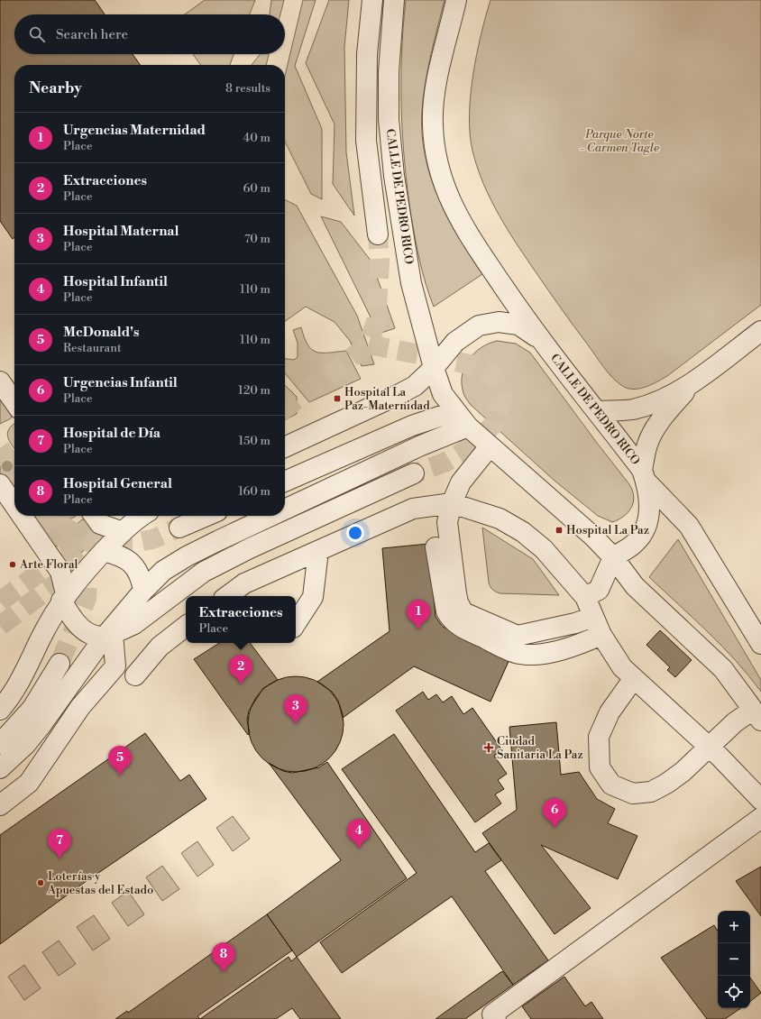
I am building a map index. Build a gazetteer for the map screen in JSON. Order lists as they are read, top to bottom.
{
  "streets": {
    "street": ["CALLE DE PEDRO RICO"]
  },
  "parks": ["Parque Norte - Carmen Tagle"],
  "places": {
    "transit": ["Hospital La Paz-Maternidad", "Hospital La Paz"],
    "other": ["Arte Floral", "Loterías y Apuestas del Estado"],
    "health": ["Ciudad Sanitaria La Paz"]
  },
  "page": {
    "search": "Search here",
    "heading": ["Nearby", "8 results"],
    "list": [
      {
        "mark": "1",
        "name": "Urgencias Maternidad",
        "note": "Place",
        "value": "40 m"
      },
      {
        "mark": "2",
        "name": "Extracciones",
        "note": "Place",
        "value": "60 m"
      },
      {
        "mark": "3",
        "name": "Hospital Maternal",
        "note": "Place",
        "value": "70 m"
      },
      {
        "mark": "4",
        "name": "Hospital Infantil",
        "note": "Place",
        "value": "110 m"
      },
      {
        "mark": "5",
        "name": "McDonald's",
        "note": "Restaurant",
        "value": "110 m"
      },
      {
        "mark": "6",
        "name": "Urgencias Infantil",
        "note": "Place",
        "value": "120 m"
      },
      {
        "mark": "7",
        "name": "Hospital de Día",
        "note": "Place",
        "value": "150 m"
      },
      {
        "mark": "8",
        "name": "Hospital General",
        "note": "Place",
        "value": "160 m"
      }
    ],
    "popup": ["Extracciones", "Place"],
    "pins": [
      "1",
      "2",
      "3",
      "5",
      "6",
      "4",
      "7",
      "8"
    ],
    "map_buttons": ["+", "−"]
  }
}
